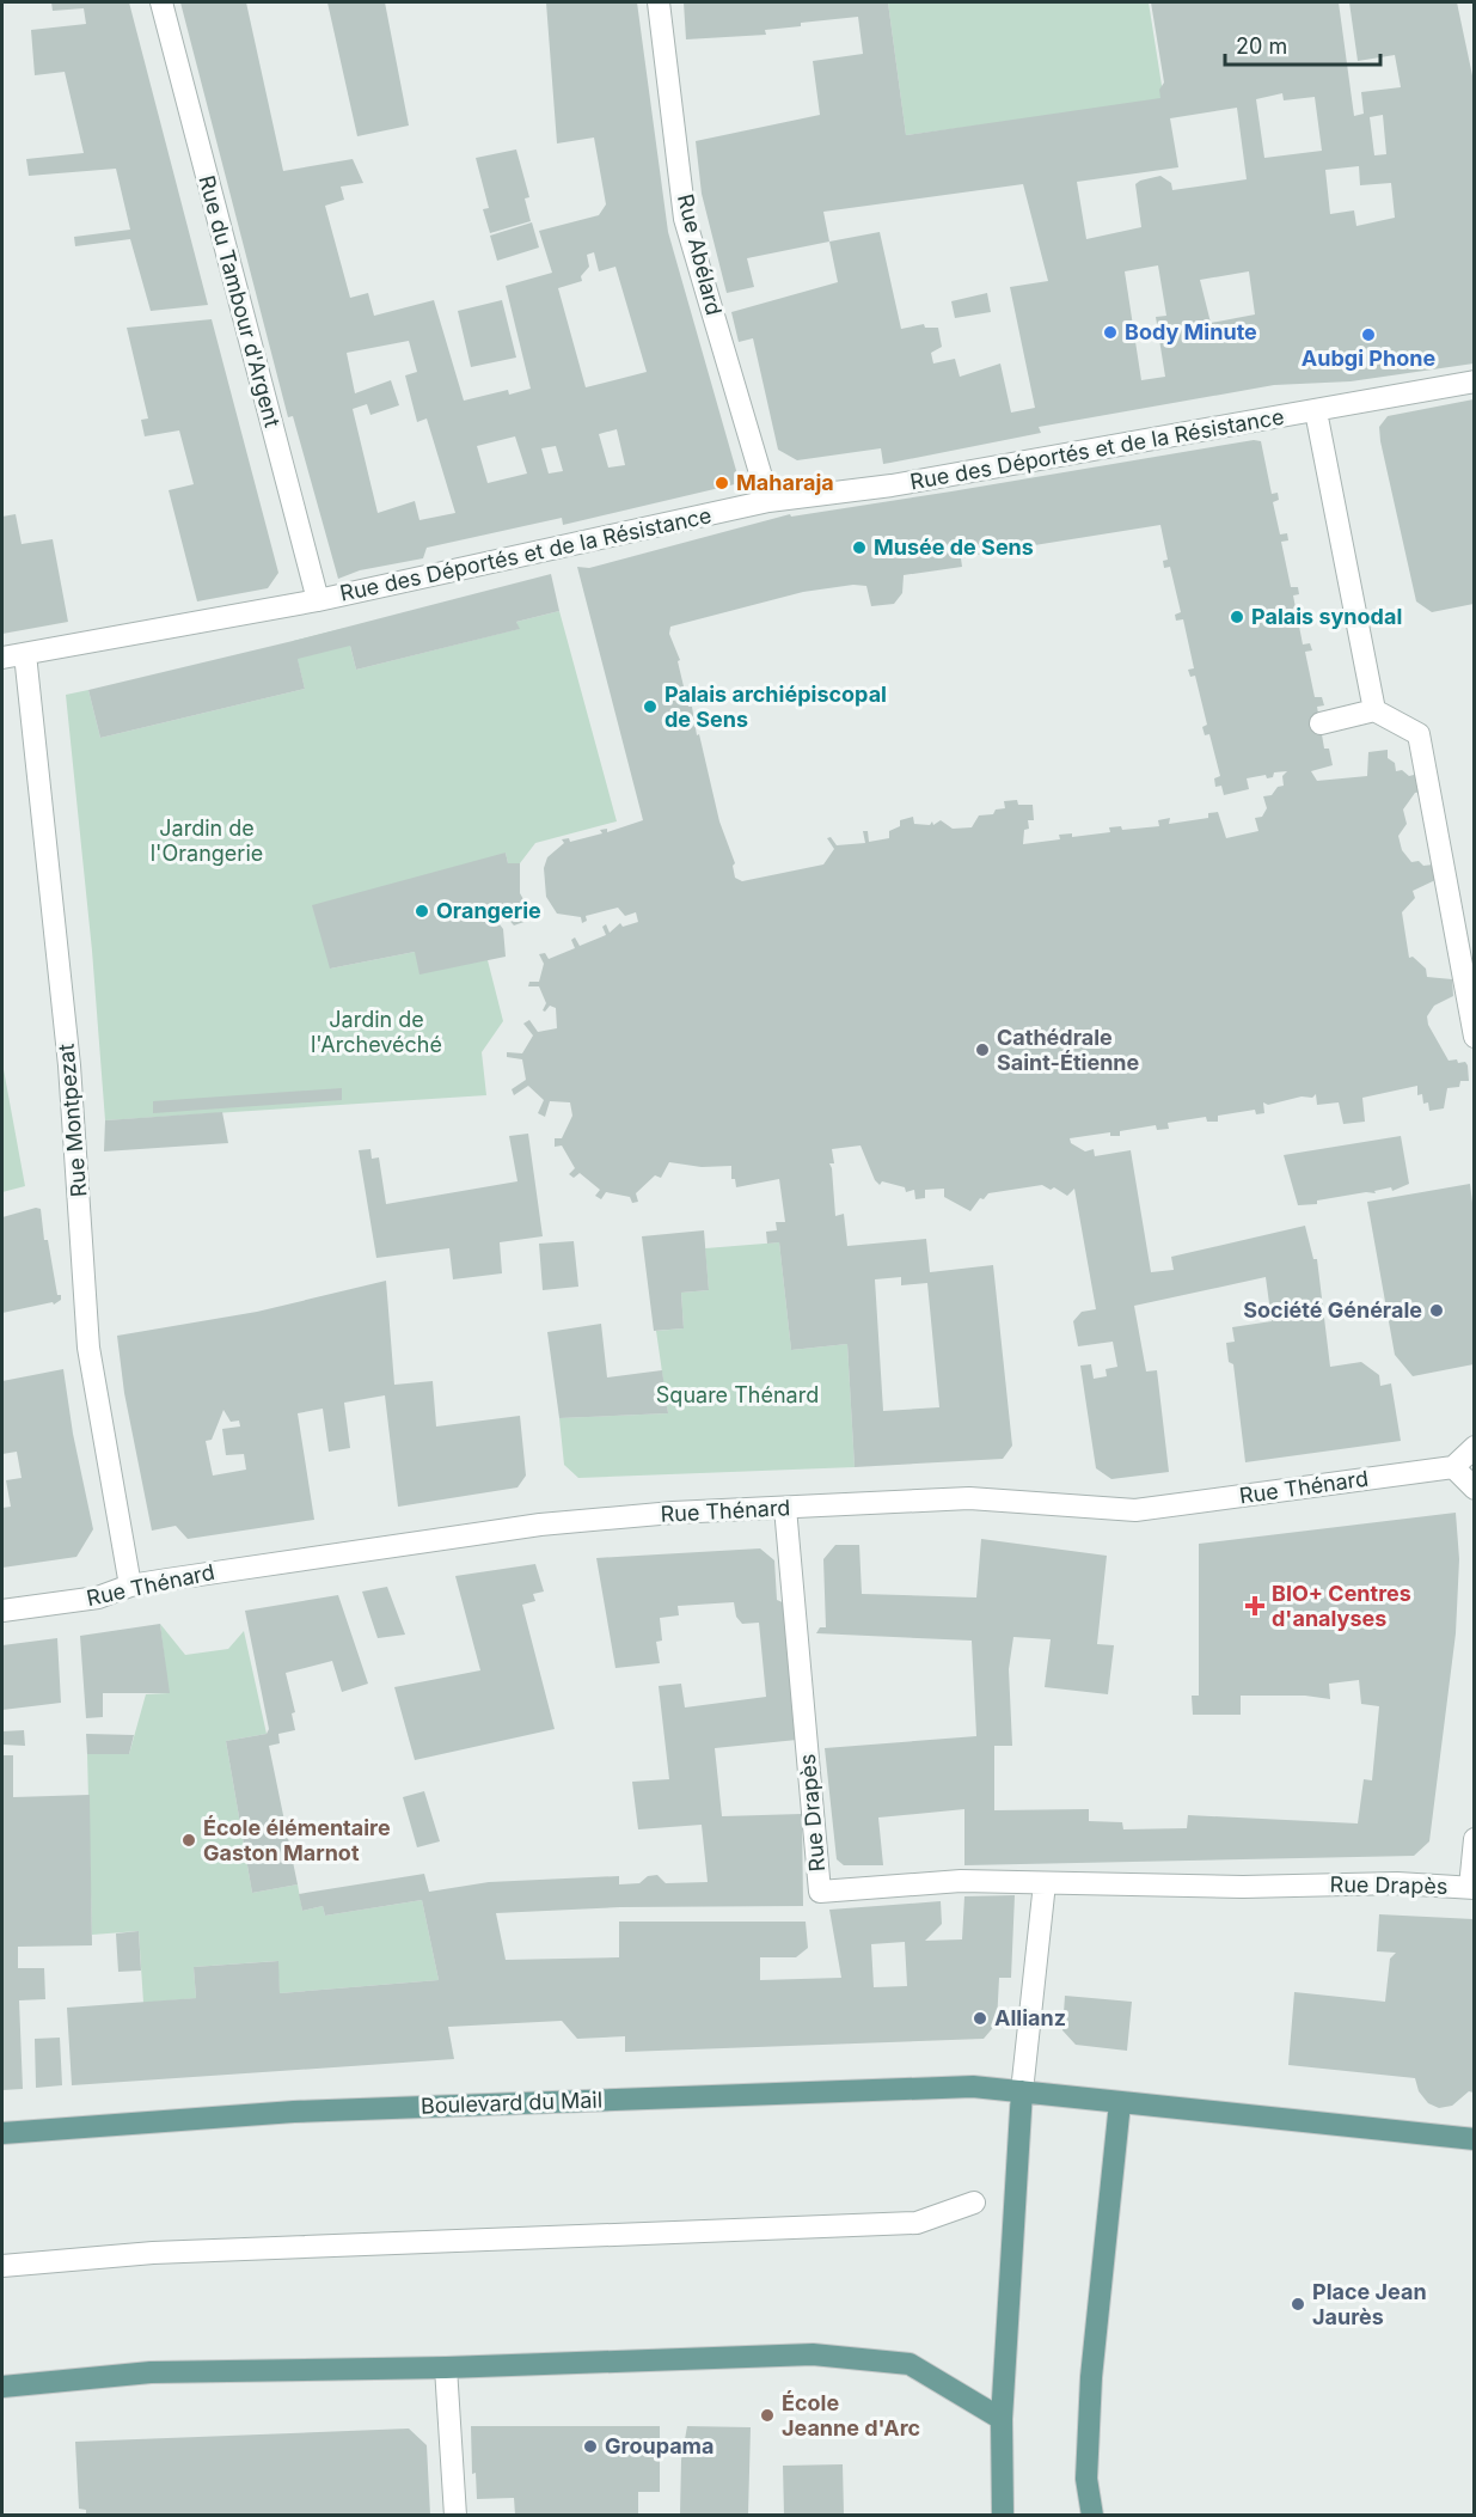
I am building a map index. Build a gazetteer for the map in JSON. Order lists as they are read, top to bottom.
{
  "streets": {
    "main road": ["Boulevard du Mail"],
    "street": [
      "Rue Abélard",
      "Rue du Tambour d'Argent",
      "Rue des Déportés et de la Résistance",
      "Rue Montpezat",
      "Rue Thénard",
      "Rue Drapès"
    ]
  },
  "crossings": [
    ["Rue Abélard", "Rue des Déportés et de la Résistance"],
    ["Rue du Tambour d'Argent", "Rue des Déportés et de la Résistance"],
    ["Rue des Déportés et de la Résistance", "Rue Montpezat"],
    ["Rue Montpezat", "Rue Thénard"],
    ["Rue Thénard", "Rue Drapès"]
  ],
  "parks": ["Jardin de l'Orangerie", "Jardin de l'Archevéché", "Square Thénard"],
  "places": {
    "other": [
      "Body Minute",
      "Aubgi Phone",
      "Maharaja",
      "Musée de Sens",
      "Palais synodal",
      "Palais archiépiscopal de Sens",
      "Orangerie",
      "Cathédrale Saint-Étienne",
      "Société Générale",
      "École élémentaire Gaston Marnot",
      "Allianz",
      "Place Jean Jaurès",
      "École Jeanne d'Arc",
      "Groupama"
    ],
    "health": ["BIO+ Centres d'analyses"]
  },
  "scale_bar": "20 m"
}
